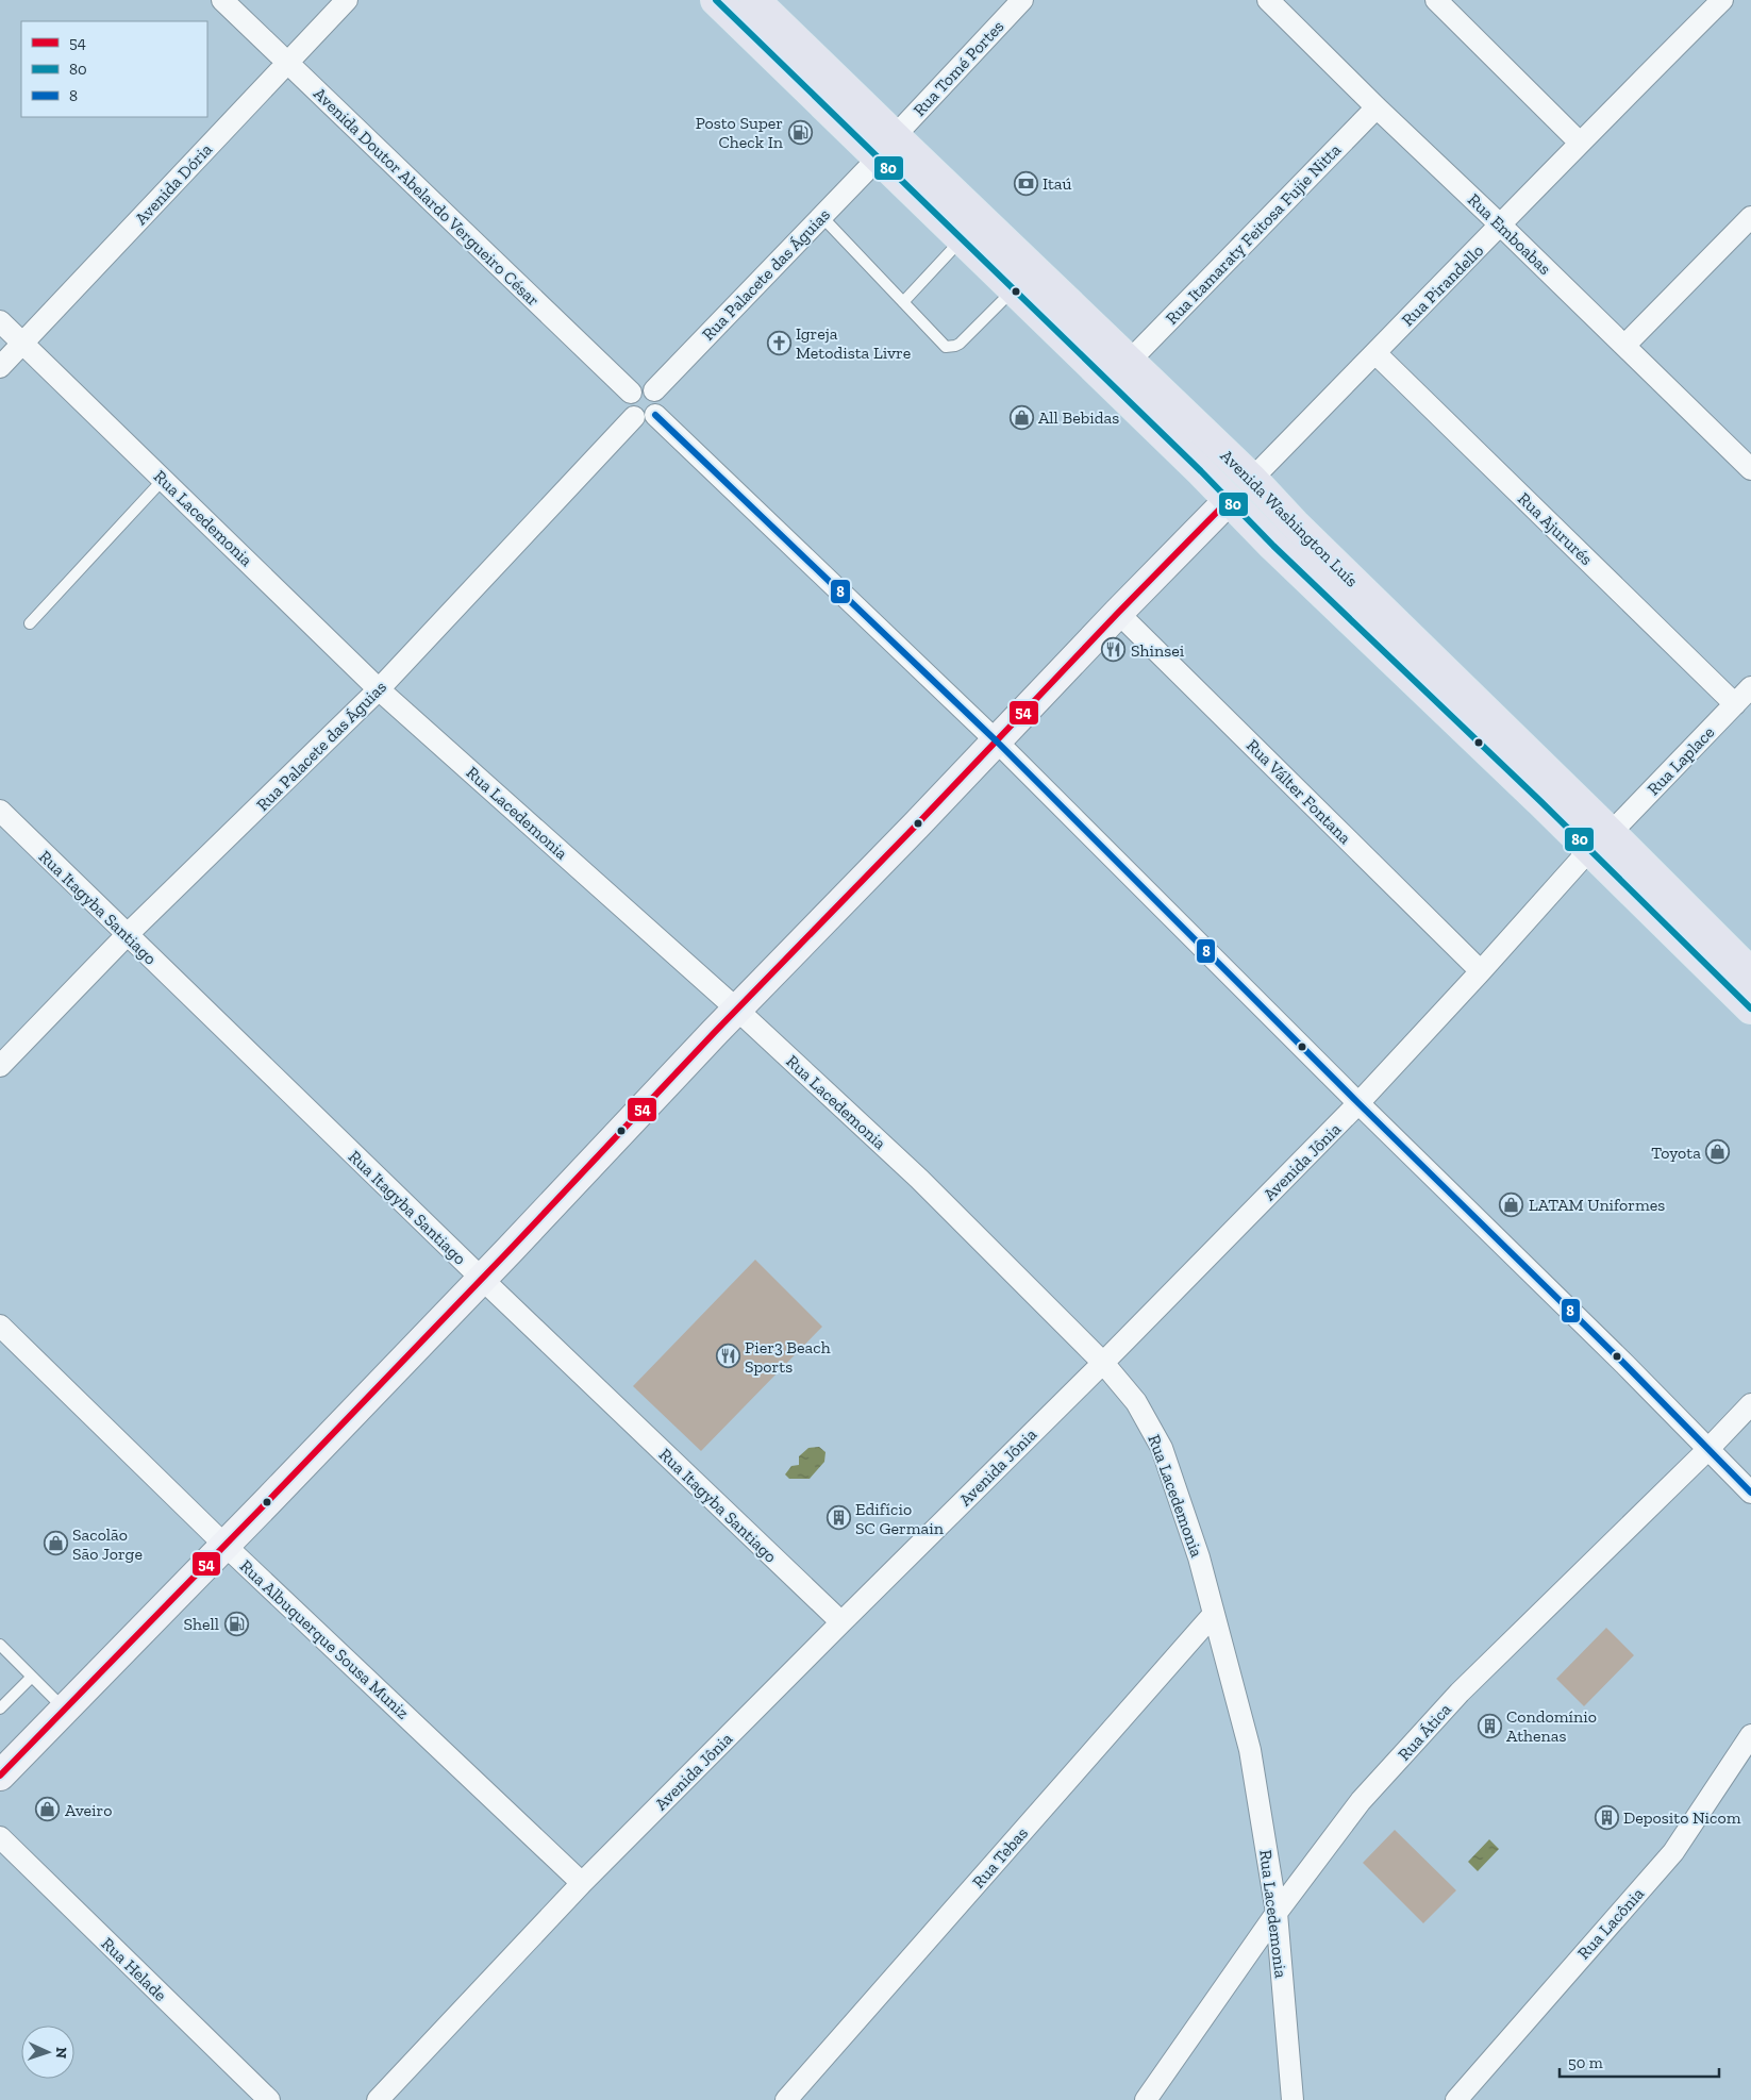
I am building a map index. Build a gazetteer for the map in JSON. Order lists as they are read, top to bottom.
{
  "streets": {
    "highway": ["Avenida Washington Luís"],
    "street": [
      "Rua Tomé Portes",
      "Avenida Dória",
      "Avenida Doutor Abelardo Vergueiro César",
      "Rua Itamaraty Feitosa Fujie Nitta",
      "Rua Emboabas",
      "Rua Palacete das Águias",
      "Rua Pirandello",
      "Rua Lacedemonia",
      "Rua Ajururés",
      "Rua Laplace",
      "Rua Válter Fontana",
      "Rua Itagyba Santiago",
      "Avenida Jônia",
      "Rua Albuquerque Sousa Muniz",
      "Rua Ática",
      "Rua Tebas",
      "Rua Lacônia",
      "Rua Helade"
    ]
  },
  "crossings": [
    ["Rua Tomé Portes", "Rua Palacete das Águias"],
    ["Rua Tomé Portes", "Avenida Washington Luís"],
    ["Avenida Dória", "Avenida Doutor Abelardo Vergueiro César"],
    ["Avenida Dória", "Rua Lacedemonia"],
    ["Avenida Doutor Abelardo Vergueiro César", "Rua Palacete das Águias"],
    ["Rua Itamaraty Feitosa Fujie Nitta", "Rua Emboabas"],
    ["Rua Itamaraty Feitosa Fujie Nitta", "Avenida Washington Luís"],
    ["Rua Emboabas", "Rua Pirandello"],
    ["Rua Palacete das Águias", "Rua Lacedemonia"],
    ["Rua Palacete das Águias", "Avenida Washington Luís"],
    ["Rua Palacete das Águias", "Rua Itagyba Santiago"],
    ["Rua Pirandello", "Avenida Washington Luís"],
    ["Rua Pirandello", "Rua Ajururés"],
    ["Rua Lacedemonia", "Avenida Jônia"],
    ["Rua Lacedemonia", "Rua Ática"],
    ["Rua Lacedemonia", "Rua Tebas"],
    ["Avenida Washington Luís", "Rua Laplace"],
    ["Avenida Washington Luís", "Avenida Jônia"],
    ["Rua Ajururés", "Rua Laplace"],
    ["Rua Laplace", "Avenida Jônia"],
    ["Rua Válter Fontana", "Avenida Jônia"],
    ["Rua Itagyba Santiago", "Avenida Jônia"],
    ["Avenida Jônia", "Rua Albuquerque Sousa Muniz"]
  ],
  "places": {
    "fuel station": ["Posto Super Check In", "Shell"],
    "bank": ["Itaú"],
    "church": ["Igreja Metodista Livre"],
    "shop": [
      "All Bebidas",
      "Toyota",
      "LATAM Uniformes",
      "Sacolão São Jorge",
      "Aveiro"
    ],
    "restaurant": ["Shinsei", "Pier3 Beach Sports"],
    "building": ["Edifício SC Germain", "Condomínio Athenas", "Deposito Nicom"]
  },
  "lines": ["transit line 80", "transit line 8", "transit line 54"],
  "legend": ["54", "80", "8"],
  "scale_bar": "50 m",
  "north": "right"
}
